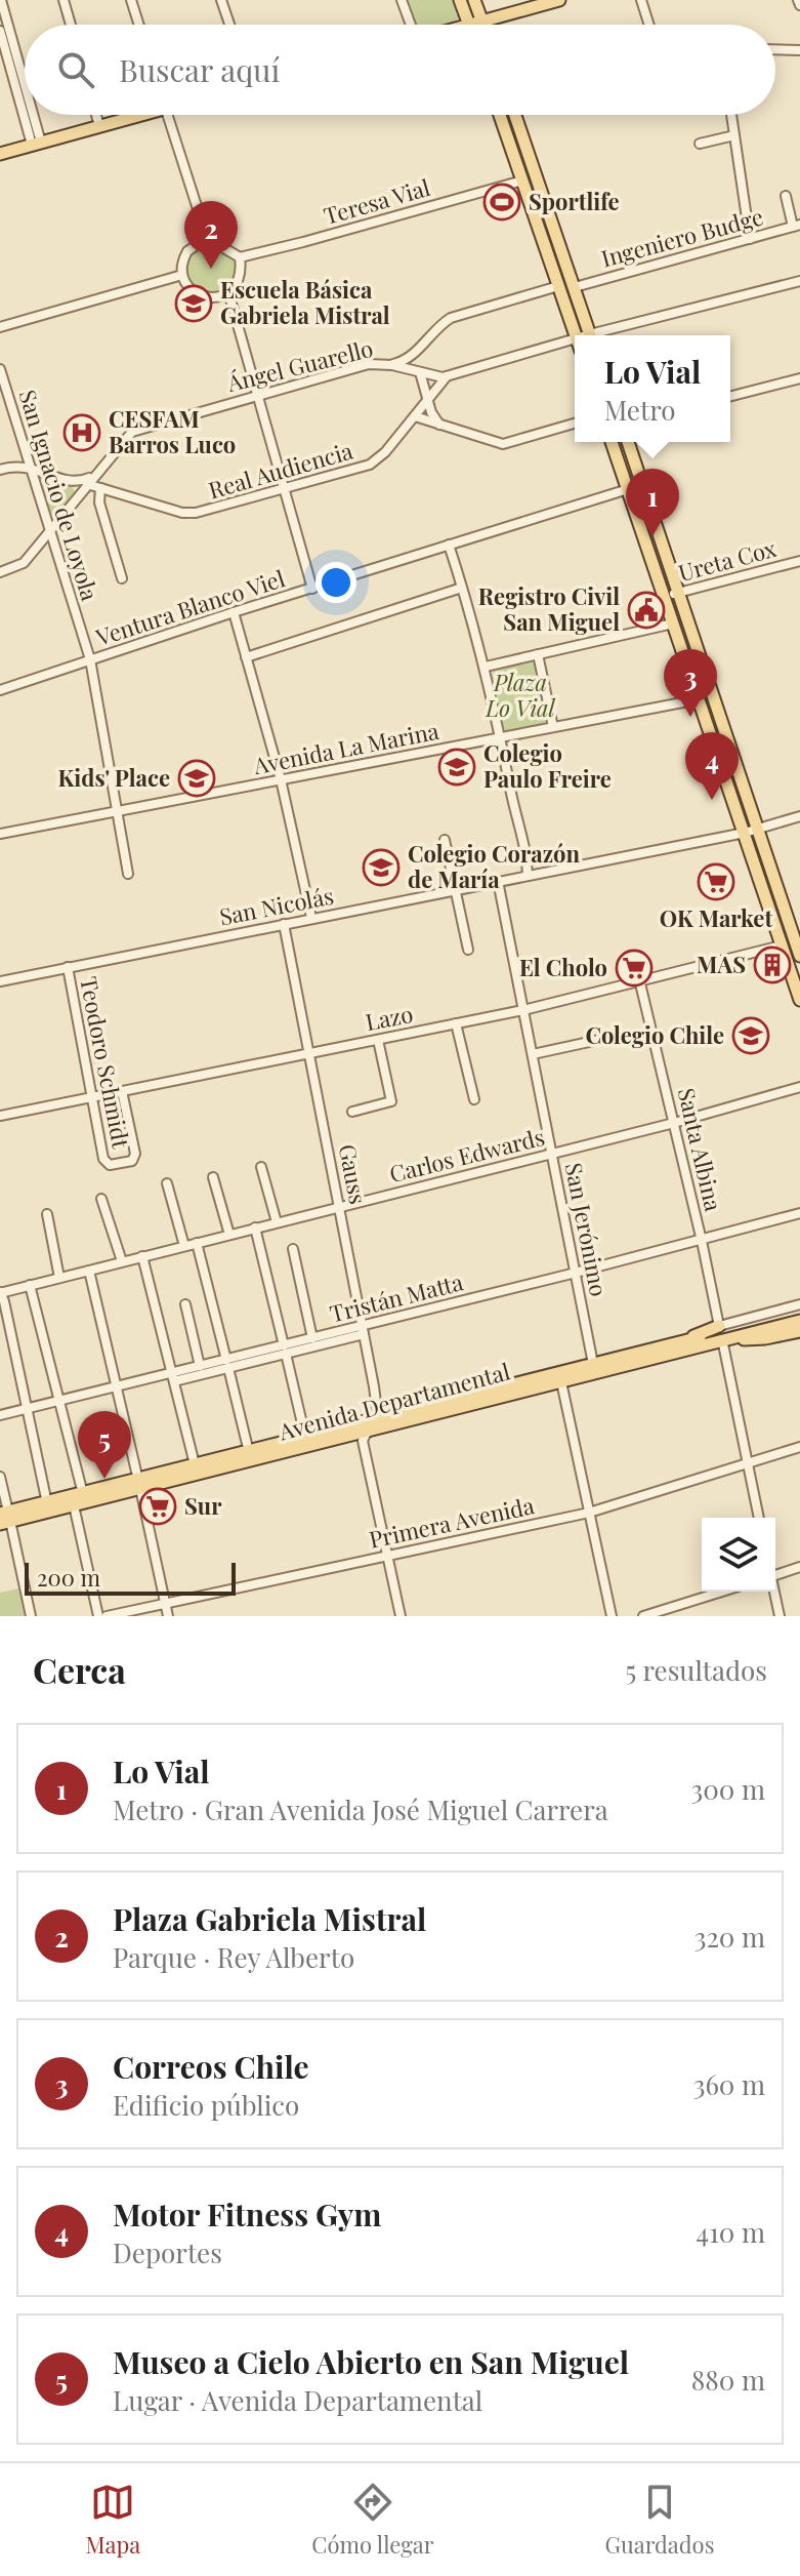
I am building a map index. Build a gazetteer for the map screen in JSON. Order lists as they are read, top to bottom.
{
  "streets": {
    "main road": ["Avenida Departamental"],
    "street": [
      "Teresa Vial",
      "Ingeniero Budge",
      "Ángel Guarello",
      "Real Audiencia",
      "San Ignacio de Loyola",
      "Ureta Cox",
      "Ventura Blanco Viel",
      "Avenida La Marina",
      "San Nicolás",
      "Lazo",
      "Teodoro Schmidt",
      "Santa Albina",
      "Carlos Edwards",
      "Gauss",
      "San Jerónimo",
      "Tristán Matta",
      "Primera Avenida"
    ]
  },
  "crossings": [
    ["Ángel Guarello", "Real Audiencia"],
    ["San Ignacio de Loyola", "Ventura Blanco Viel"],
    ["San Ignacio de Loyola", "Avenida La Marina"],
    ["San Nicolás", "Teodoro Schmidt"],
    ["San Nicolás", "Gauss"],
    ["San Nicolás", "San Jerónimo"],
    ["Lazo", "Teodoro Schmidt"],
    ["Lazo", "Santa Albina"],
    ["Lazo", "Gauss"],
    ["Lazo", "San Jerónimo"],
    ["Santa Albina", "Carlos Edwards"],
    ["Santa Albina", "Tristán Matta"],
    ["Carlos Edwards", "Gauss"],
    ["Carlos Edwards", "San Jerónimo"],
    ["Gauss", "Tristán Matta"],
    ["Gauss", "Avenida Departamental"],
    ["Gauss", "Primera Avenida"],
    ["San Jerónimo", "Tristán Matta"],
    ["San Jerónimo", "Avenida Departamental"]
  ],
  "parks": ["Plaza Lo Vial"],
  "places": {
    "sports": ["Sportlife"],
    "school or university": [
      "Escuela Básica Gabriela Mistral",
      "Colegio Paulo Freire",
      "Kids' Place",
      "Colegio Corazón de María",
      "Colegio Chile"
    ],
    "hospital": ["CESFAM Barros Luco"],
    "public building": ["Registro Civil San Miguel"],
    "supermarket": ["OK Market", "El Cholo", "Sur"],
    "building": ["MAS"]
  },
  "scale_bar": "200 m",
  "page": {
    "search": "Buscar aquí",
    "pins": [
      "2",
      "1",
      "3",
      "4",
      "5"
    ],
    "popup": ["Lo Vial", "Metro"],
    "scale": "200 m",
    "heading": ["Cerca", "5 resultados"],
    "list": [
      {
        "mark": "1",
        "name": "Lo Vial",
        "note": "Metro · Gran Avenida José Miguel Carrera",
        "value": "300 m"
      },
      {
        "mark": "2",
        "name": "Plaza Gabriela Mistral",
        "note": "Parque · Rey Alberto",
        "value": "320 m"
      },
      {
        "mark": "3",
        "name": "Correos Chile",
        "note": "Edificio público",
        "value": "360 m"
      },
      {
        "mark": "4",
        "name": "Motor Fitness Gym",
        "note": "Deportes",
        "value": "410 m"
      },
      {
        "mark": "5",
        "name": "Museo a Cielo Abierto en San Miguel",
        "note": "Lugar · Avenida Departamental",
        "value": "880 m"
      }
    ],
    "nav": ["Mapa", "Cómo llegar", "Guardados"]
  }
}
